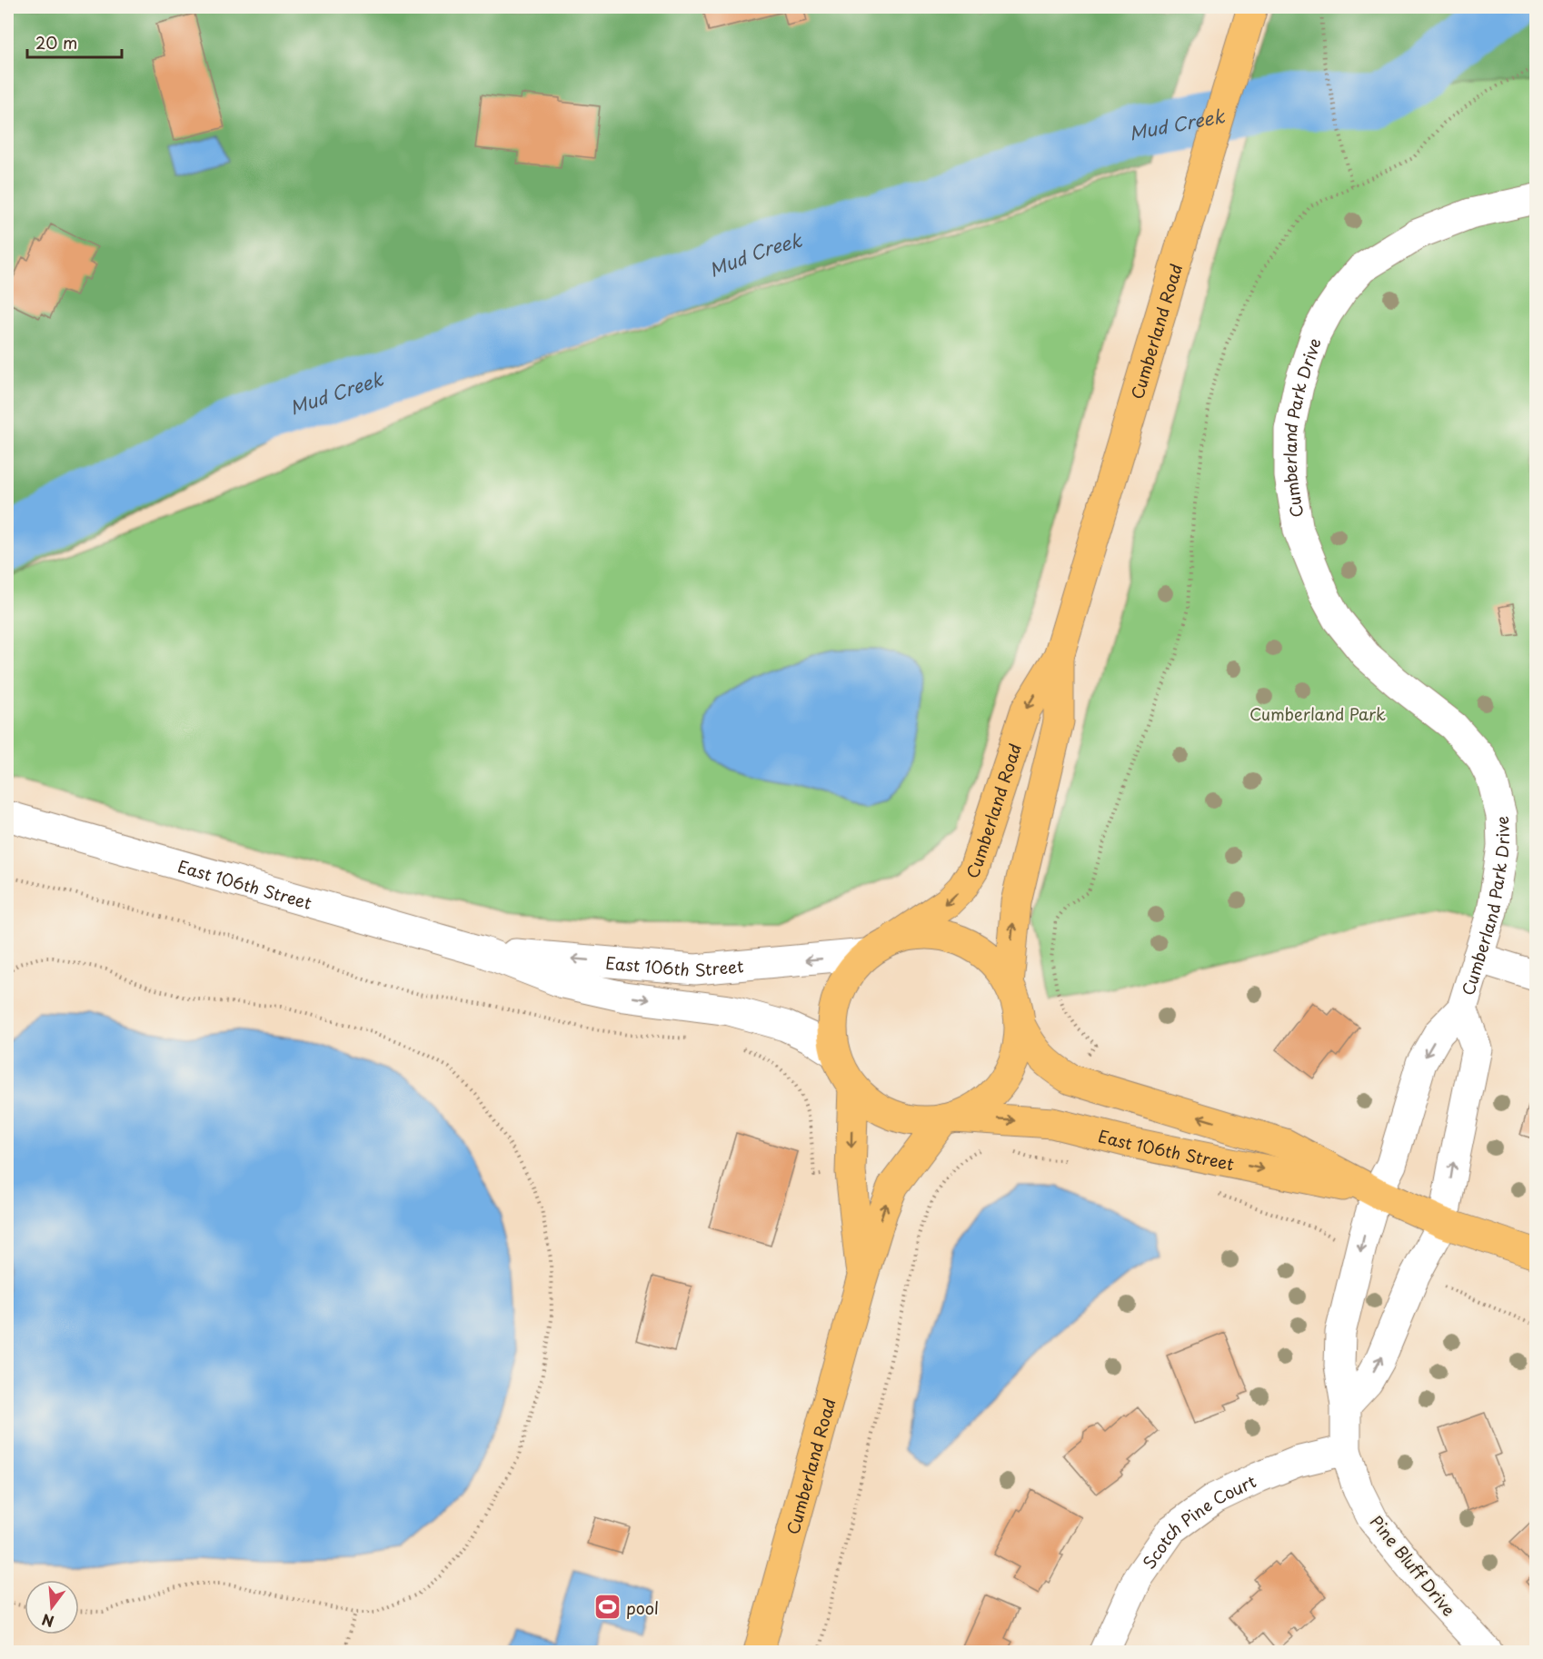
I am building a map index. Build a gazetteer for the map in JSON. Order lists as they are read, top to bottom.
{
  "streets": {
    "main road": ["Cumberland Road", "East 106th Street"],
    "street": ["Cumberland Park Drive", "Scotch Pine Court", "Pine Bluff Drive"]
  },
  "crossings": [
    ["Cumberland Road", "East 106th Street"],
    ["Cumberland Park Drive", "East 106th Street"],
    ["Cumberland Park Drive", "Pine Bluff Drive"],
    ["East 106th Street", "Pine Bluff Drive"],
    ["Scotch Pine Court", "Pine Bluff Drive"]
  ],
  "water": ["Mud Creek"],
  "parks": ["Cumberland Park"],
  "places": {
    "sports": ["pool"]
  },
  "scale_bar": "20 m",
  "north": "bottom"
}
